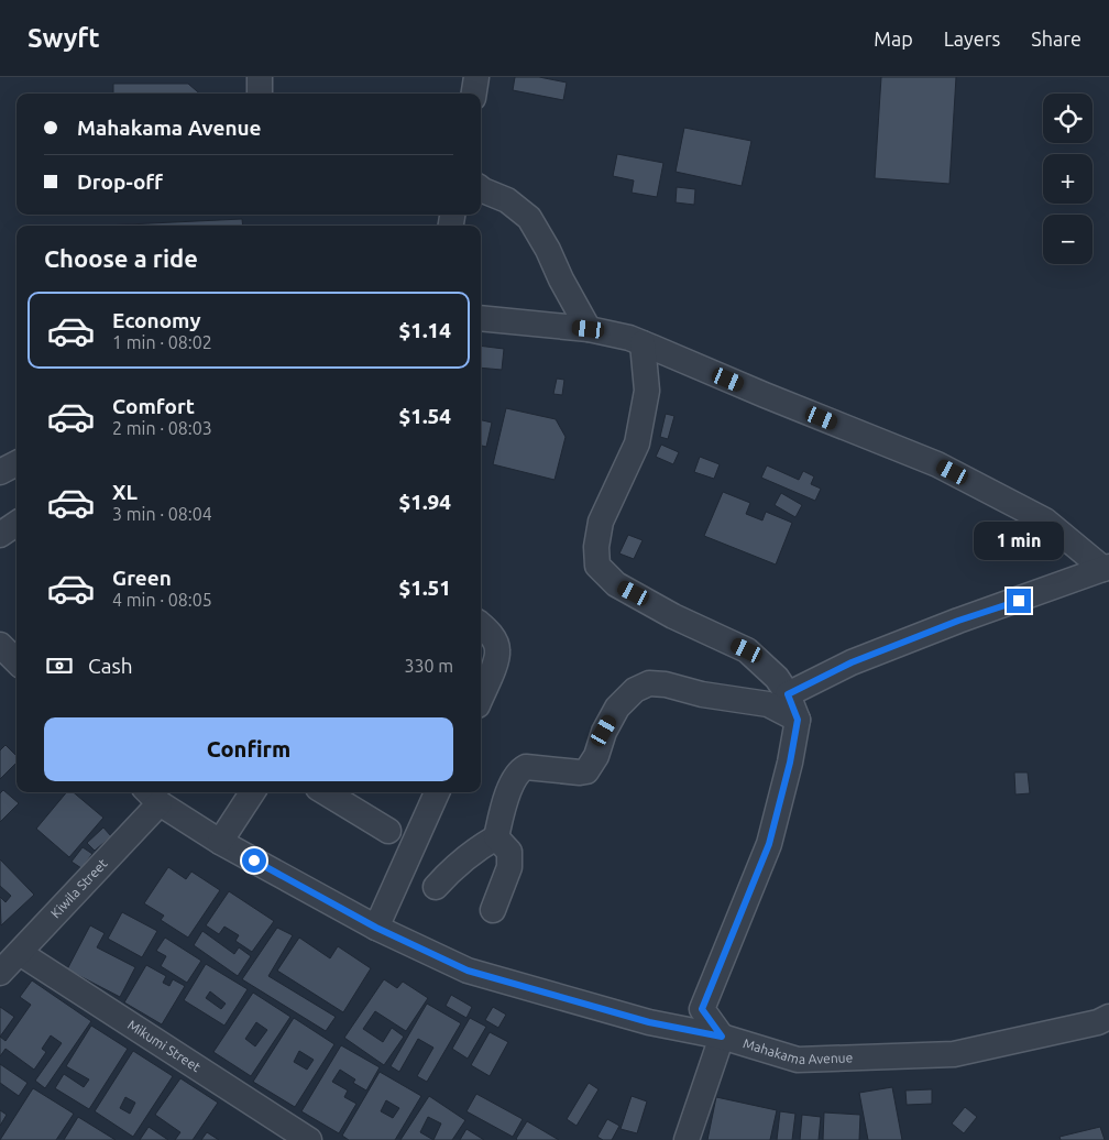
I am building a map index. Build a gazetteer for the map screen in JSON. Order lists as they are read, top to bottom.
{
  "streets": {
    "street": ["Kiwila Street", "Mikumi Street", "Mahakama Avenue"]
  },
  "crossings": [
    ["Kiwila Street", "Mikumi Street"],
    ["Kiwila Street", "Mahakama Avenue"]
  ],
  "page": {
    "header": "Swyft",
    "nav": ["Map", "Layers", "Share"],
    "map_buttons": ["+", "−"],
    "banner": ["Mahakama Avenue", "Drop-off"],
    "heading": "Choose a ride",
    "list": [
      {
        "name": "Economy",
        "note": "1 min · 08:02",
        "value": "$1.14"
      },
      {
        "name": "Comfort",
        "note": "2 min · 08:03",
        "value": "$1.54"
      },
      {
        "name": "XL",
        "note": "3 min · 08:04",
        "value": "$1.94"
      },
      {
        "name": "Green",
        "note": "4 min · 08:05",
        "value": "$1.51"
      }
    ],
    "bubble": "1 min",
    "pay": ["Cash", "330 m"],
    "buttons": "Confirm"
  }
}
